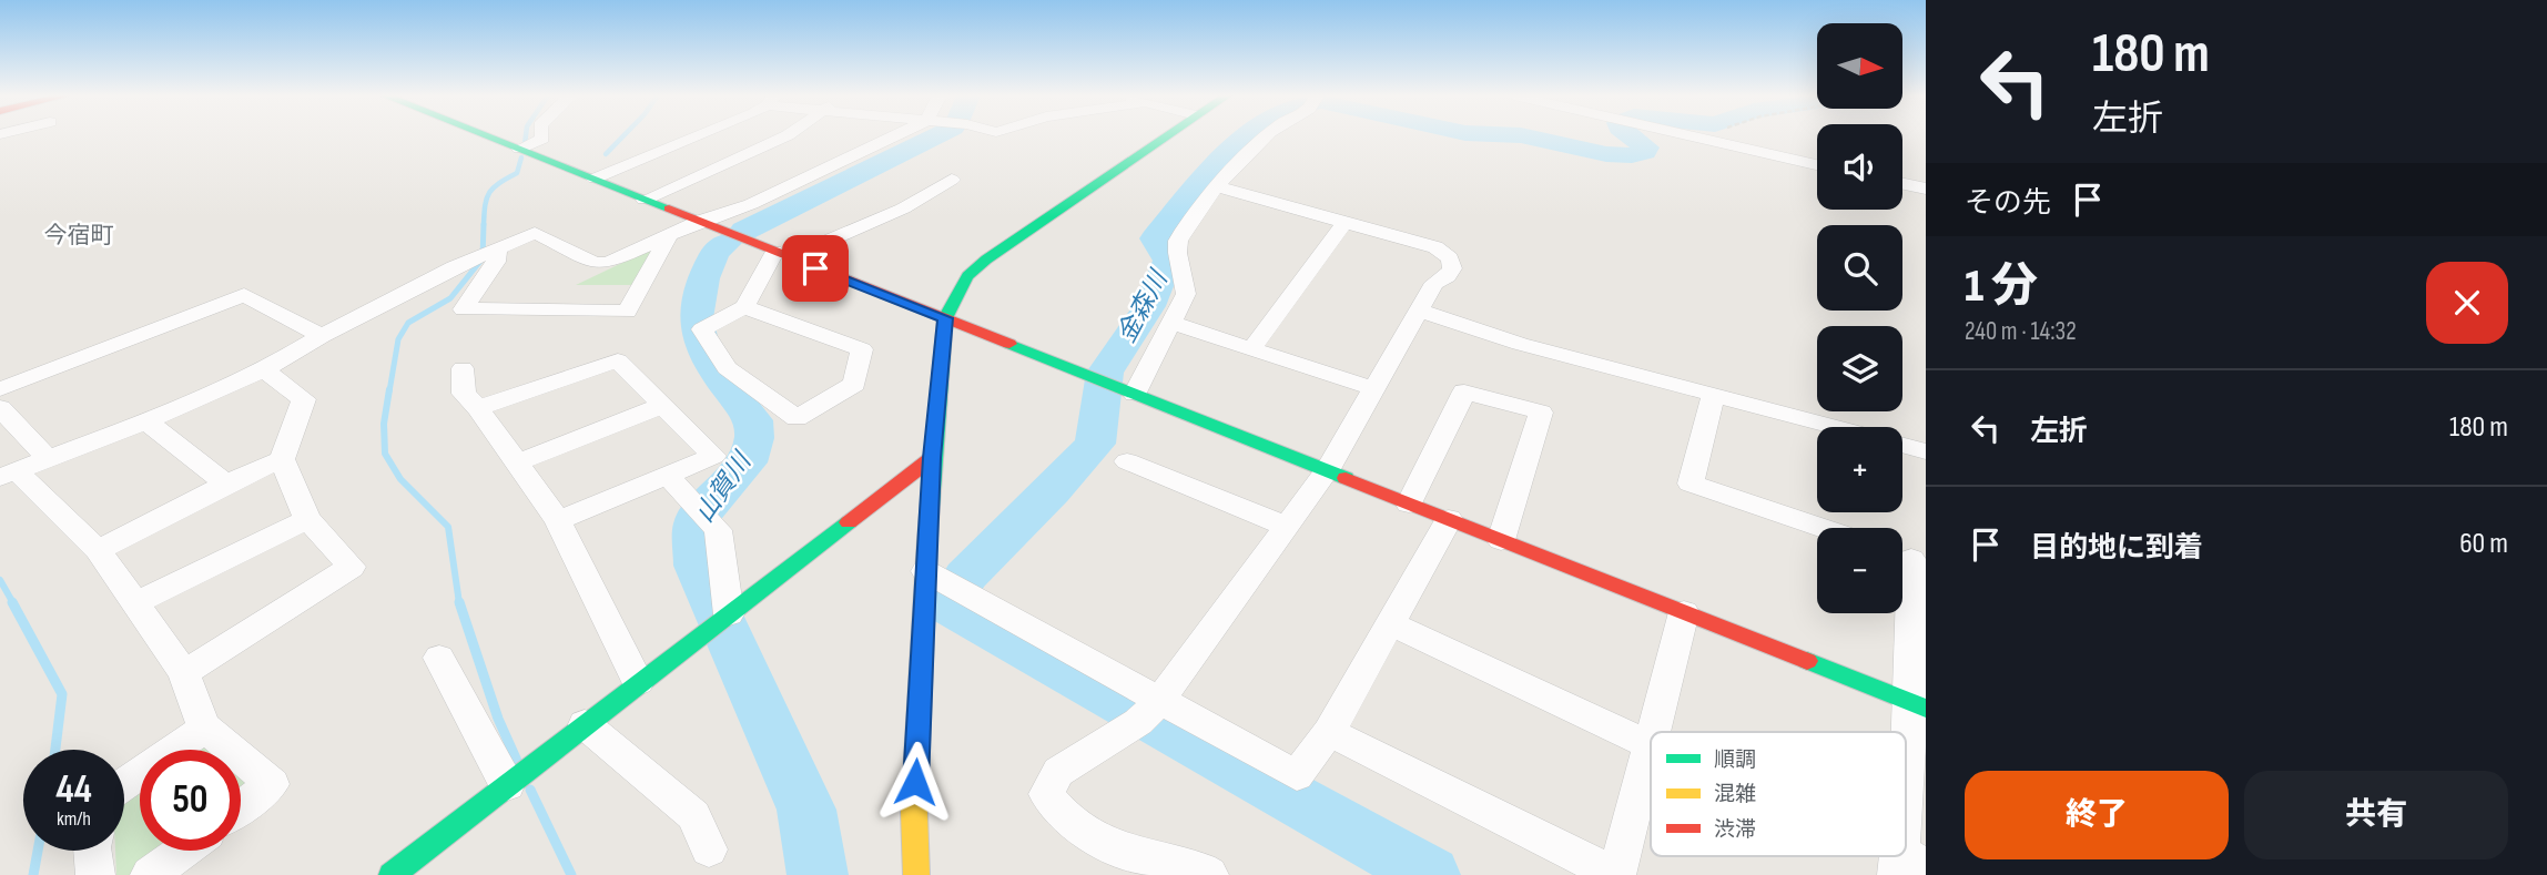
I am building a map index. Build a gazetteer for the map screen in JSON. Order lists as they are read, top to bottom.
{
  "districts": ["今宿町"],
  "water": ["金森川", "山賀川"],
  "legend": ["順調", "混雑", "渋滞"],
  "north": "right",
  "page": {
    "turn": ["180 m", "左折"],
    "map_buttons": ["+", "−"],
    "then": "その先",
    "heading": ["1 分", "240 m · 14:32"],
    "list": [
      {
        "name": "左折",
        "value": "180 m"
      },
      {
        "name": "目的地に到着",
        "value": "60 m"
      }
    ],
    "speed": "44 km/h",
    "limit": "50",
    "buttons": ["終了", "共有"]
  }
}
